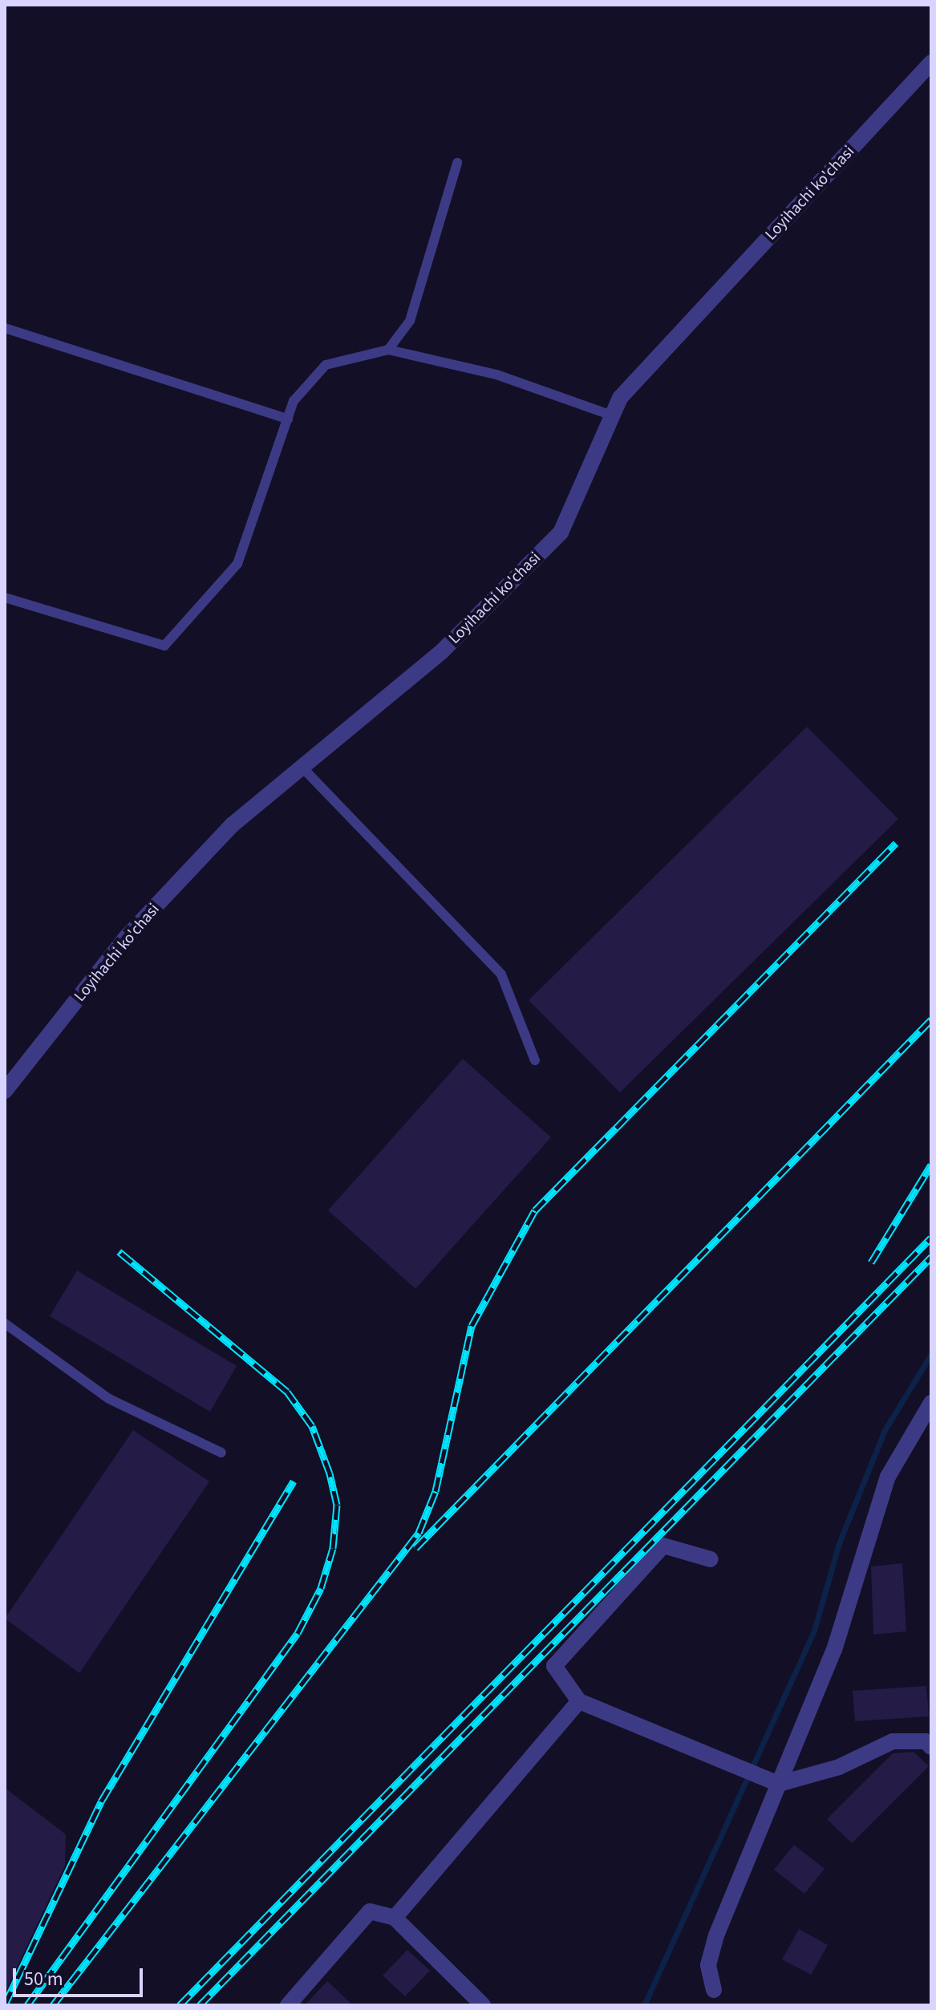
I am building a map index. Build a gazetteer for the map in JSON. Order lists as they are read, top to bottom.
{
  "streets": {
    "street": ["Loyihachi ko'chasi"]
  },
  "scale_bar": "50 m"
}
